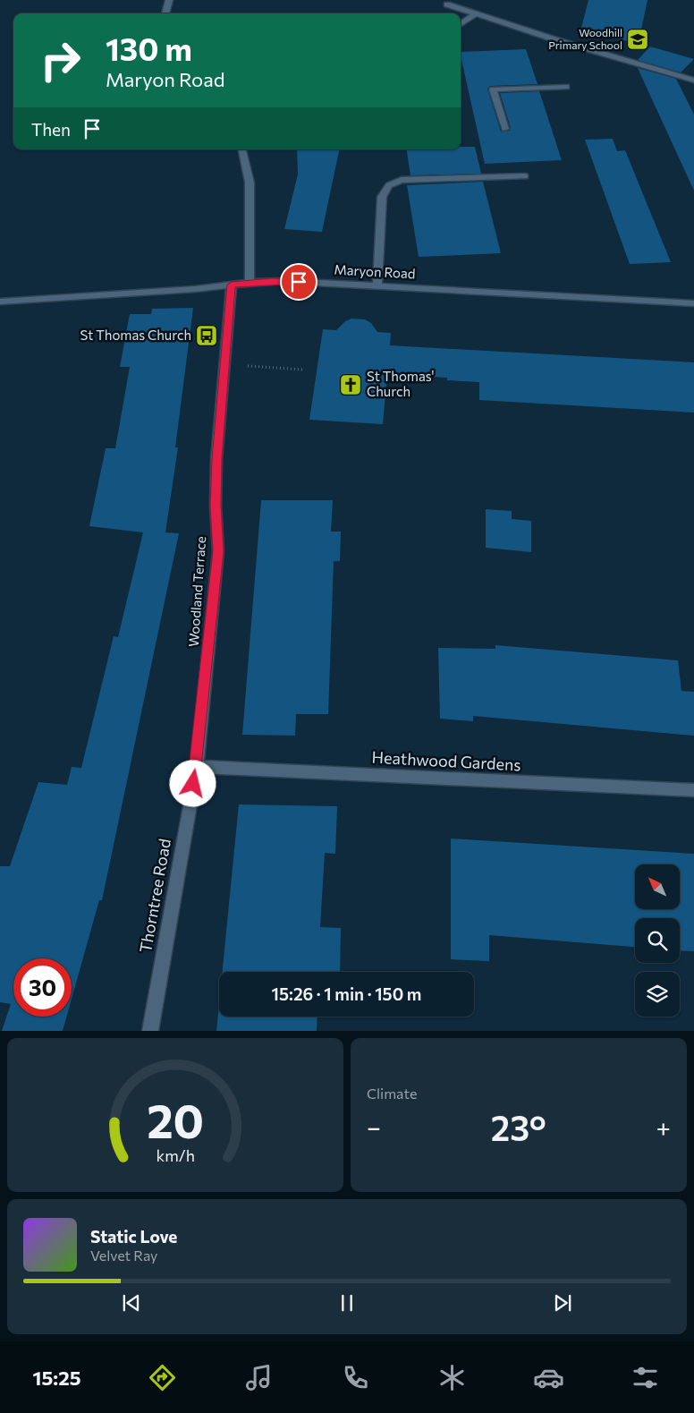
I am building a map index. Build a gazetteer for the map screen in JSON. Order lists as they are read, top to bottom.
{
  "streets": {
    "street": [
      "Maryon Road",
      "Woodland Terrace",
      "Heathwood Gardens",
      "Thorntree Road"
    ]
  },
  "crossings": [
    ["Maryon Road", "Woodland Terrace"],
    ["Woodland Terrace", "Heathwood Gardens"],
    ["Woodland Terrace", "Thorntree Road"],
    ["Heathwood Gardens", "Thorntree Road"]
  ],
  "places": {
    "school or university": ["Woodhill Primary School"],
    "bus stop": ["St Thomas Church"],
    "church": ["St Thomas' Church"]
  },
  "north": "top left",
  "page": {
    "turn": ["130 m", "Maryon Road"],
    "then": "Then",
    "limit": "30",
    "trip": "15:26 · 1 min · 150 m",
    "tile": "Climate",
    "heat": ["−", "23°", "+"],
    "song": ["Static Love", "Velvet Ray"],
    "tabs": "15:25",
    "gauge": ["20", "km/h"]
  }
}
